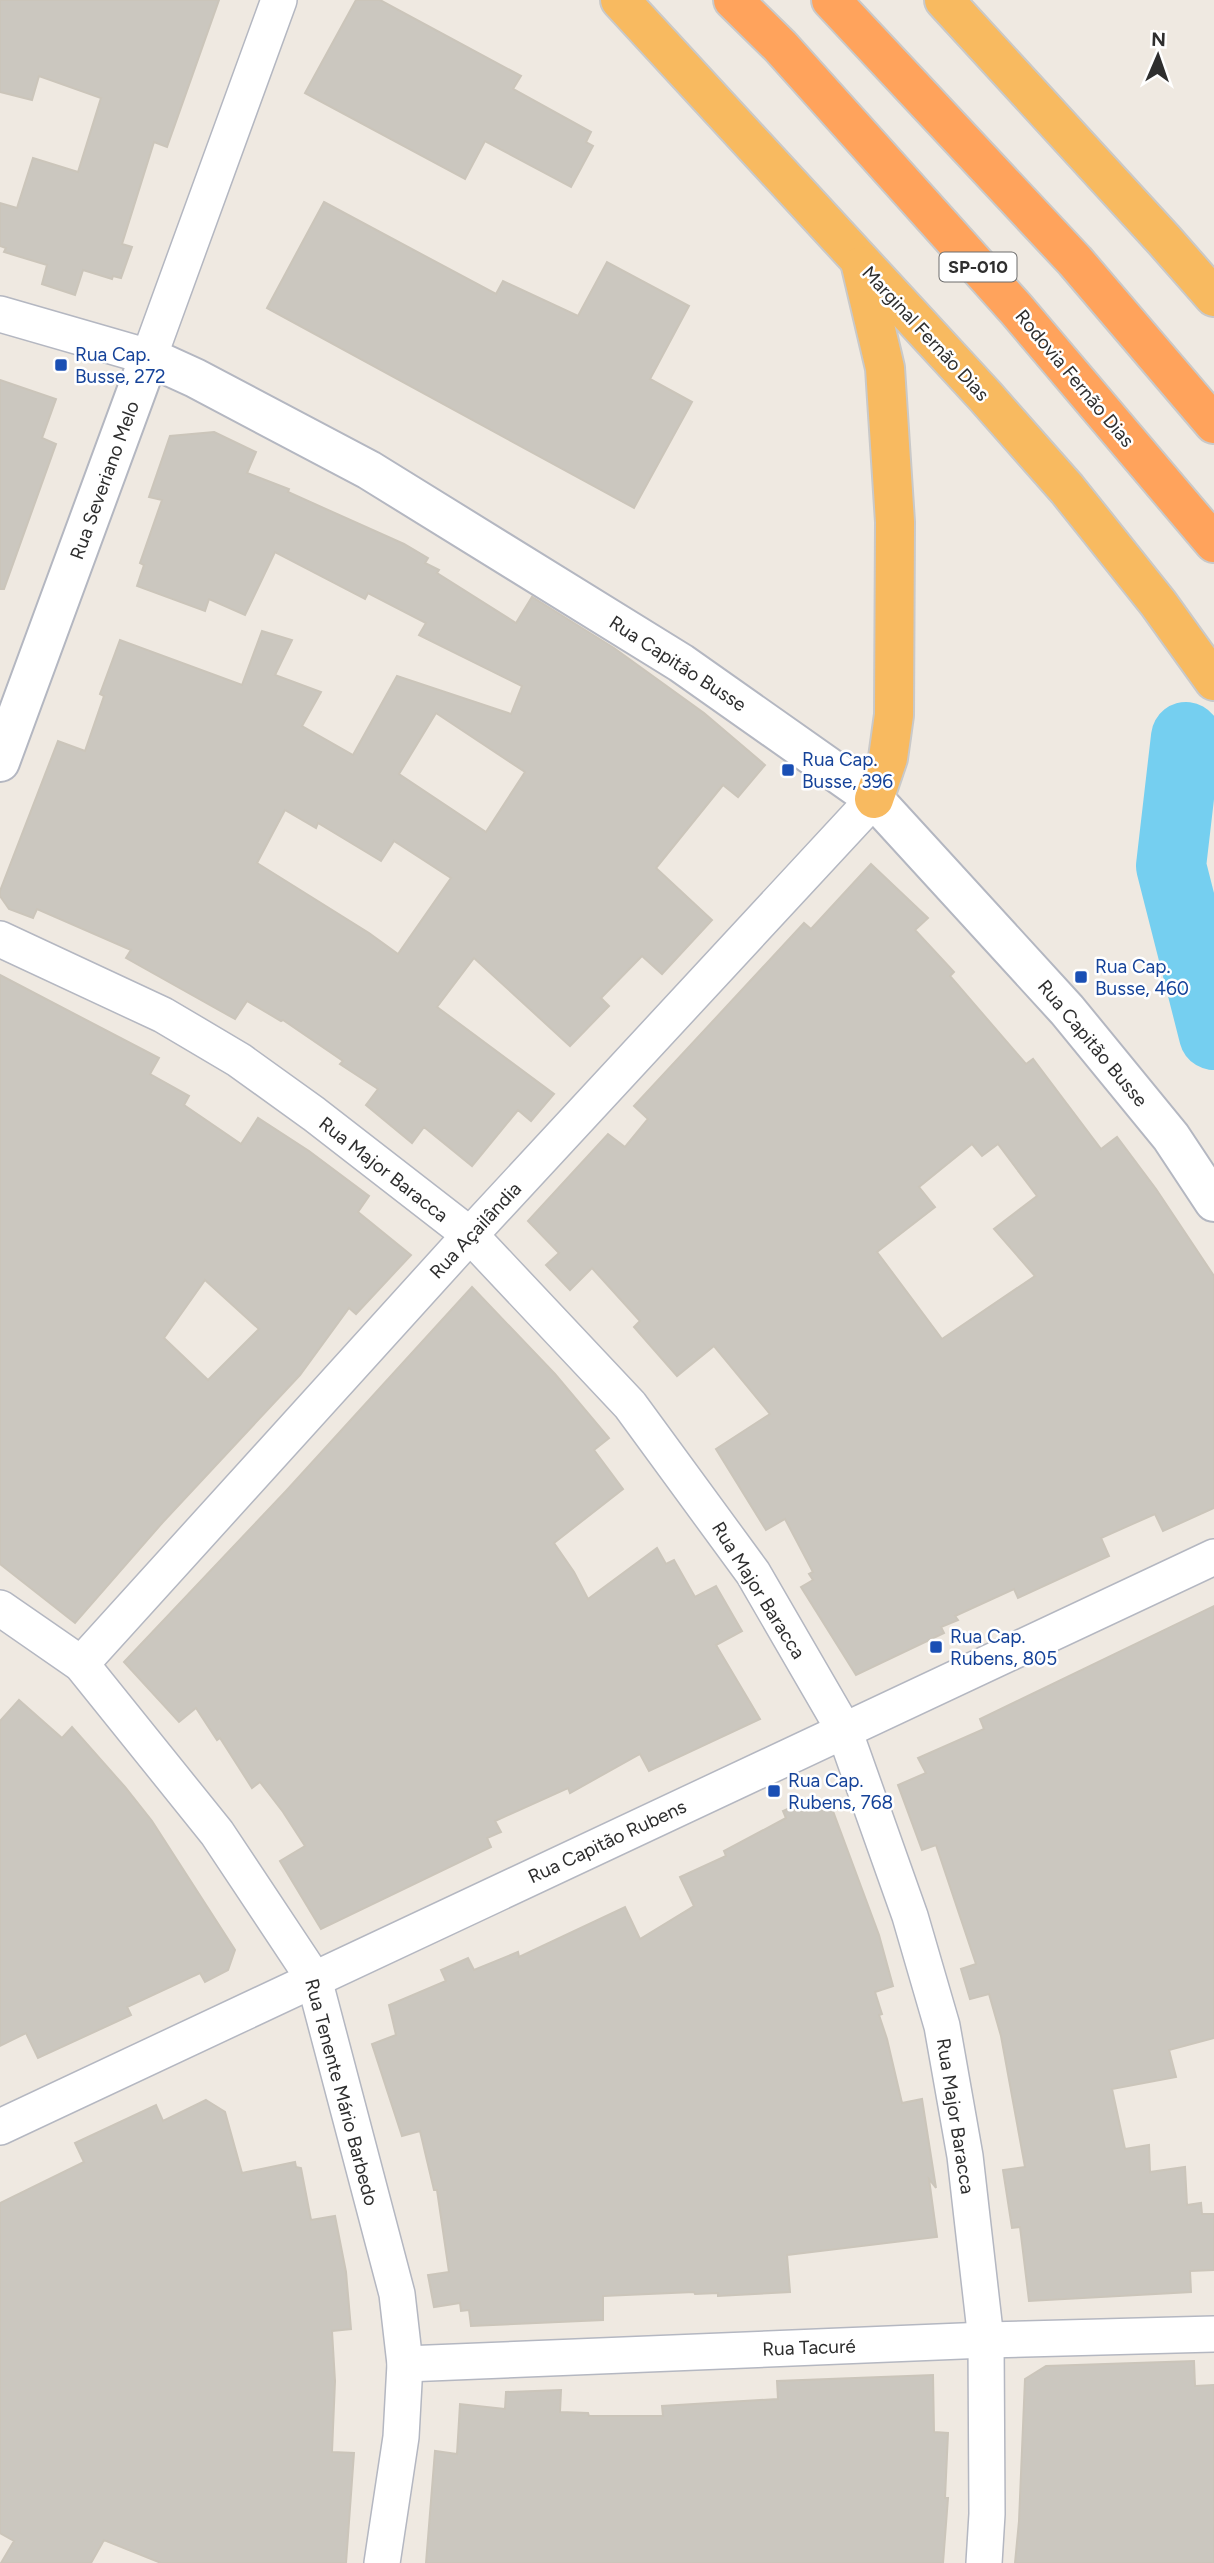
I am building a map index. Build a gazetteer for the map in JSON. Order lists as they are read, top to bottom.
{
  "streets": {
    "highway": ["SP-010", "Marginal Fernão Dias", "Rodovia Fernão Dias"],
    "street": [
      "Rua Severiano Melo",
      "Rua Capitão Busse",
      "Rua Major Baracca",
      "Rua Açailândia",
      "Rua Capitão Rubens",
      "Rua Tenente Mário Barbedo",
      "Rua Tacuré"
    ]
  },
  "crossings": [
    ["Rua Severiano Melo", "Rua Capitão Busse"],
    ["Rua Capitão Busse", "Rua Açailândia"],
    ["Rua Major Baracca", "Rua Açailândia"],
    ["Rua Major Baracca", "Rua Capitão Rubens"],
    ["Rua Major Baracca", "Rua Tacuré"],
    ["Rua Açailândia", "Rua Tenente Mário Barbedo"],
    ["Rua Capitão Rubens", "Rua Tenente Mário Barbedo"],
    ["Rua Tenente Mário Barbedo", "Rua Tacuré"]
  ],
  "places": {
    "transit": [
      "Rua Cap. Busse, 272",
      "Rua Cap. Busse, 396",
      "Rua Cap. Busse, 460",
      "Rua Cap. Rubens, 805",
      "Rua Cap. Rubens, 768"
    ]
  },
  "north": "top"
}
